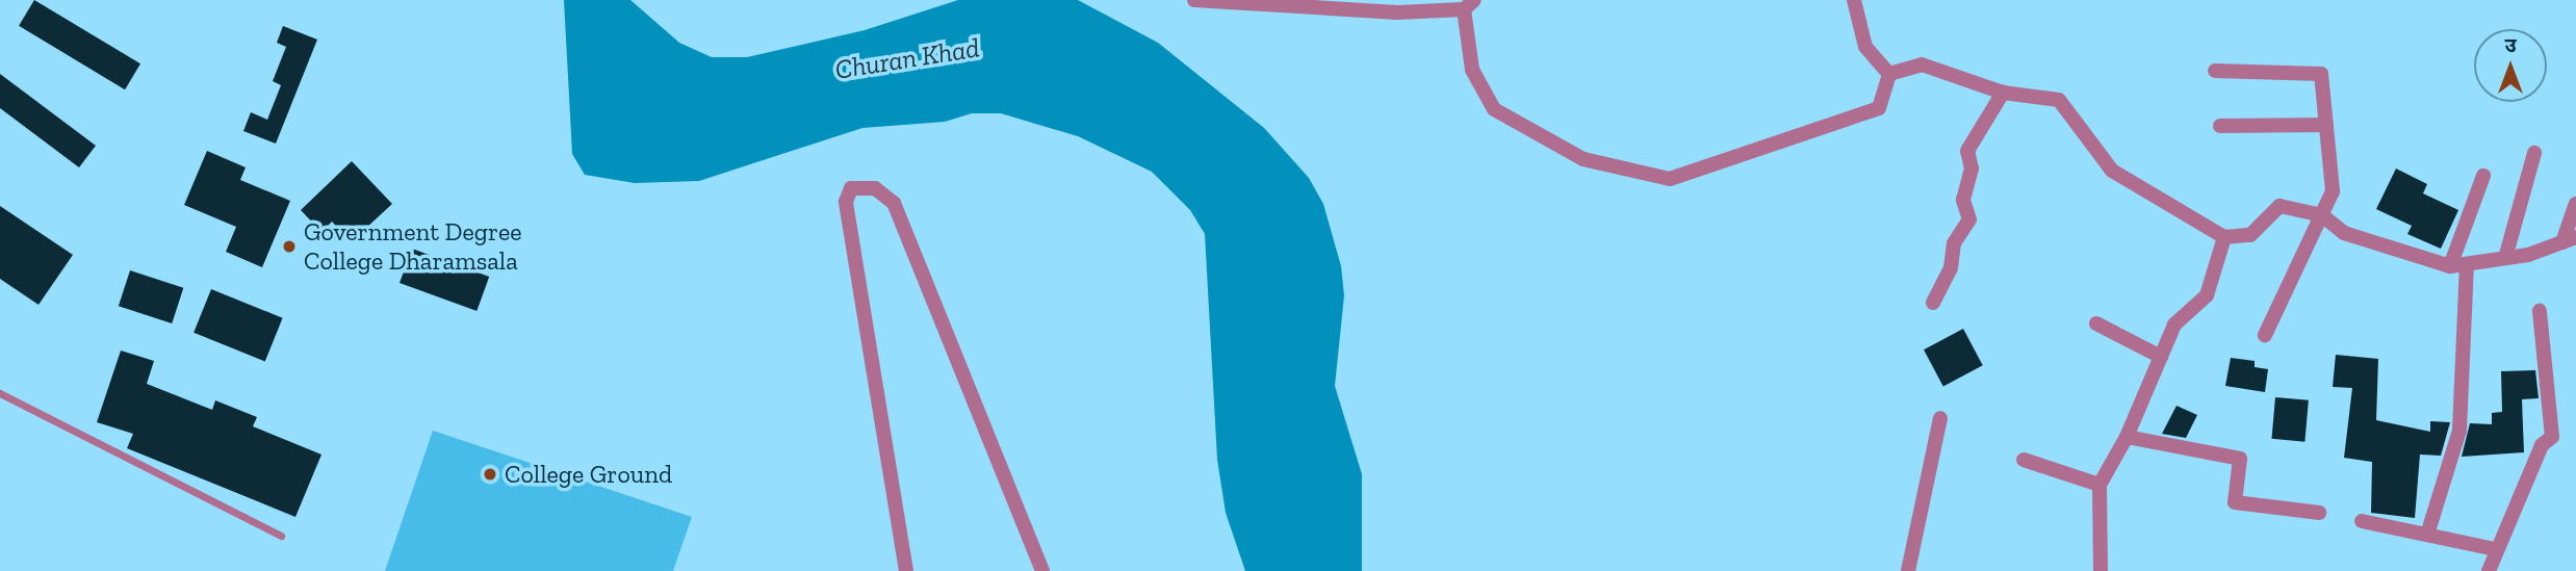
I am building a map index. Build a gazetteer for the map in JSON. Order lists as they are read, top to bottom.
{
  "water": ["Churan Khad"],
  "places": ["Government Degree College Dharamsala", "College Ground"],
  "north": "top"
}
